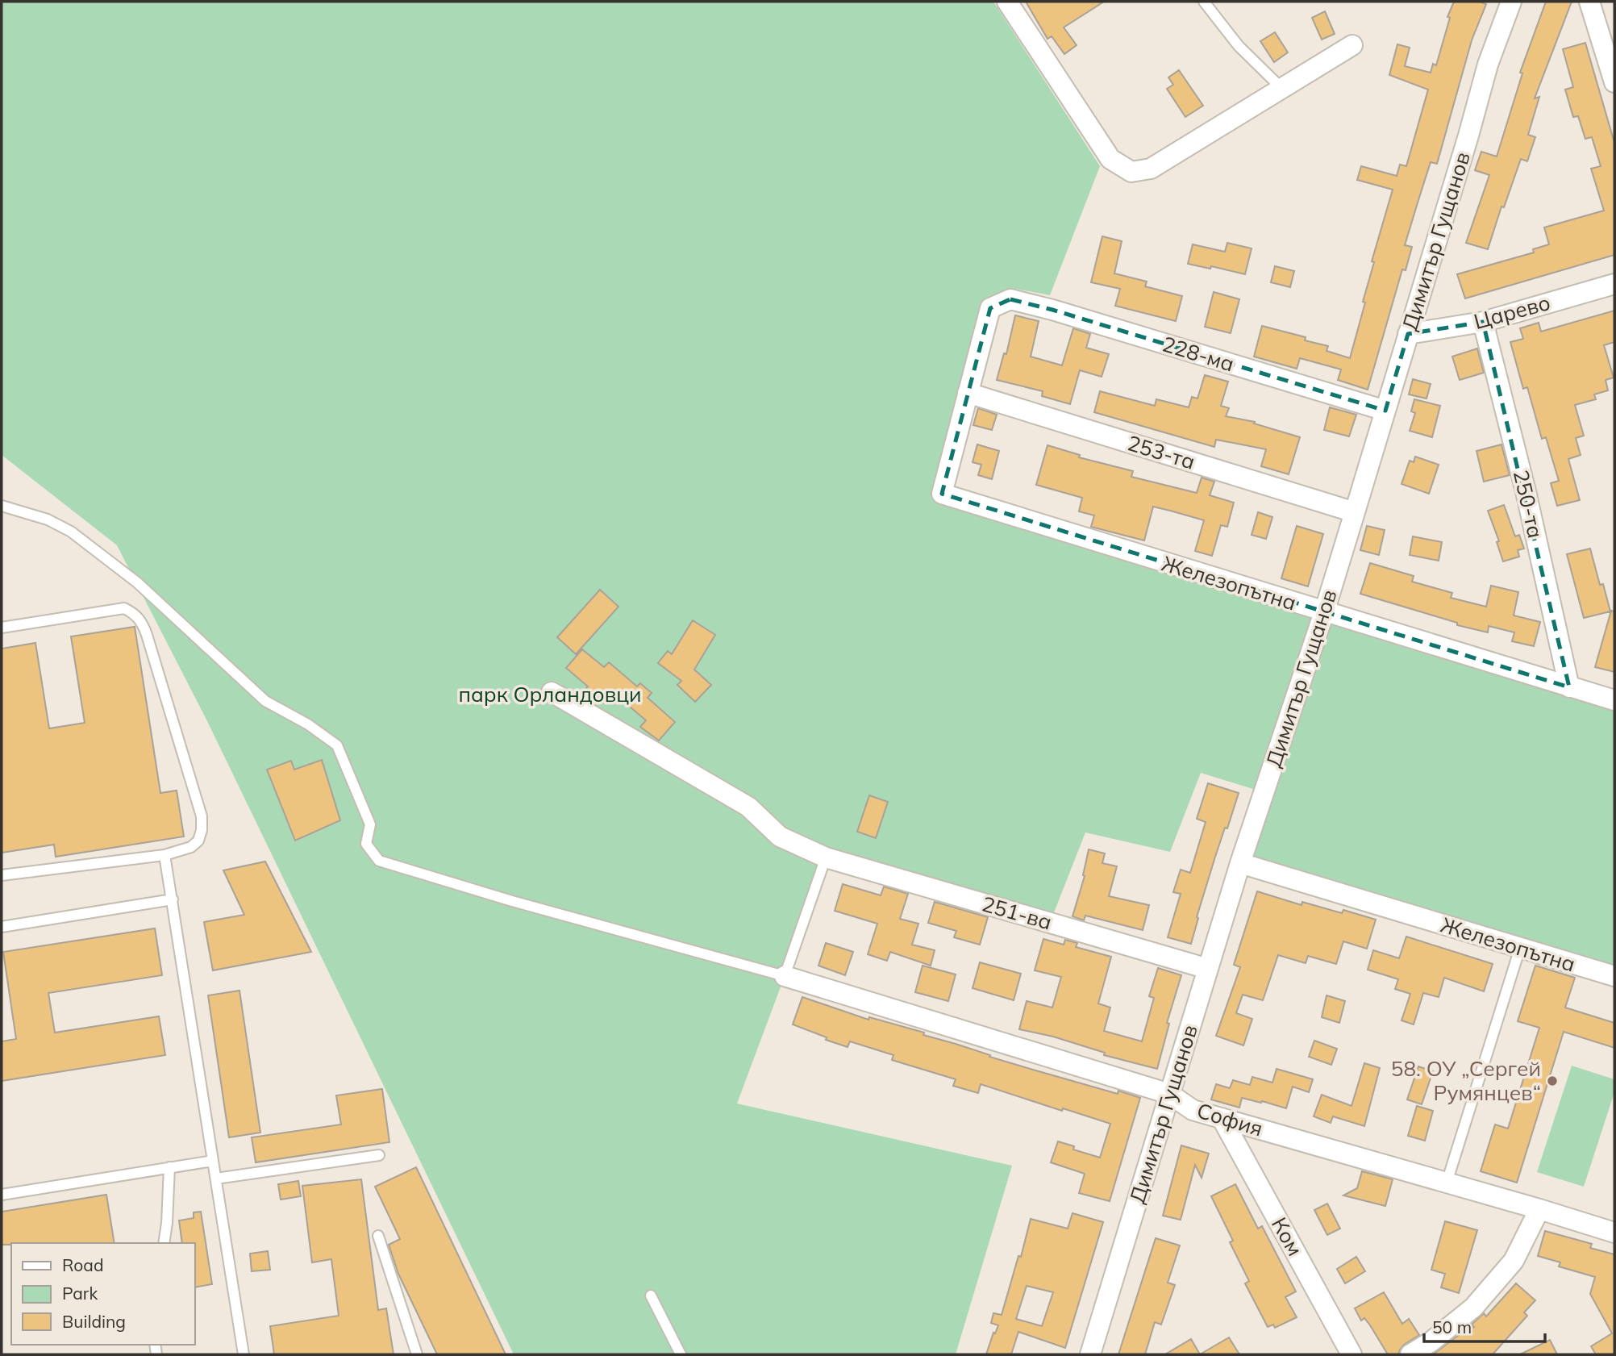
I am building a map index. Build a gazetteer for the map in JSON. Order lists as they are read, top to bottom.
{
  "streets": {
    "street": [
      "Димитър Гущанов",
      "Царево",
      "228-ма",
      "253-та",
      "250-та",
      "Железопътна",
      "251-ва",
      "София",
      "Ком"
    ]
  },
  "crossings": [
    ["Димитър Гущанов", "Царево"],
    ["Димитър Гущанов", "228-ма"],
    ["Димитър Гущанов", "253-та"],
    ["Димитър Гущанов", "Железопътна"],
    ["Димитър Гущанов", "251-ва"],
    ["Димитър Гущанов", "София"],
    ["Царево", "250-та"],
    ["228-ма", "253-та"],
    ["228-ма", "Железопътна"],
    ["253-та", "Железопътна"],
    ["250-та", "Железопътна"],
    ["София", "Ком"]
  ],
  "parks": ["парк Орландовци"],
  "places": ["58. ОУ „Сергей Румянцев“"],
  "legend": ["Road", "Park", "Building"],
  "scale_bar": "50 m"
}
